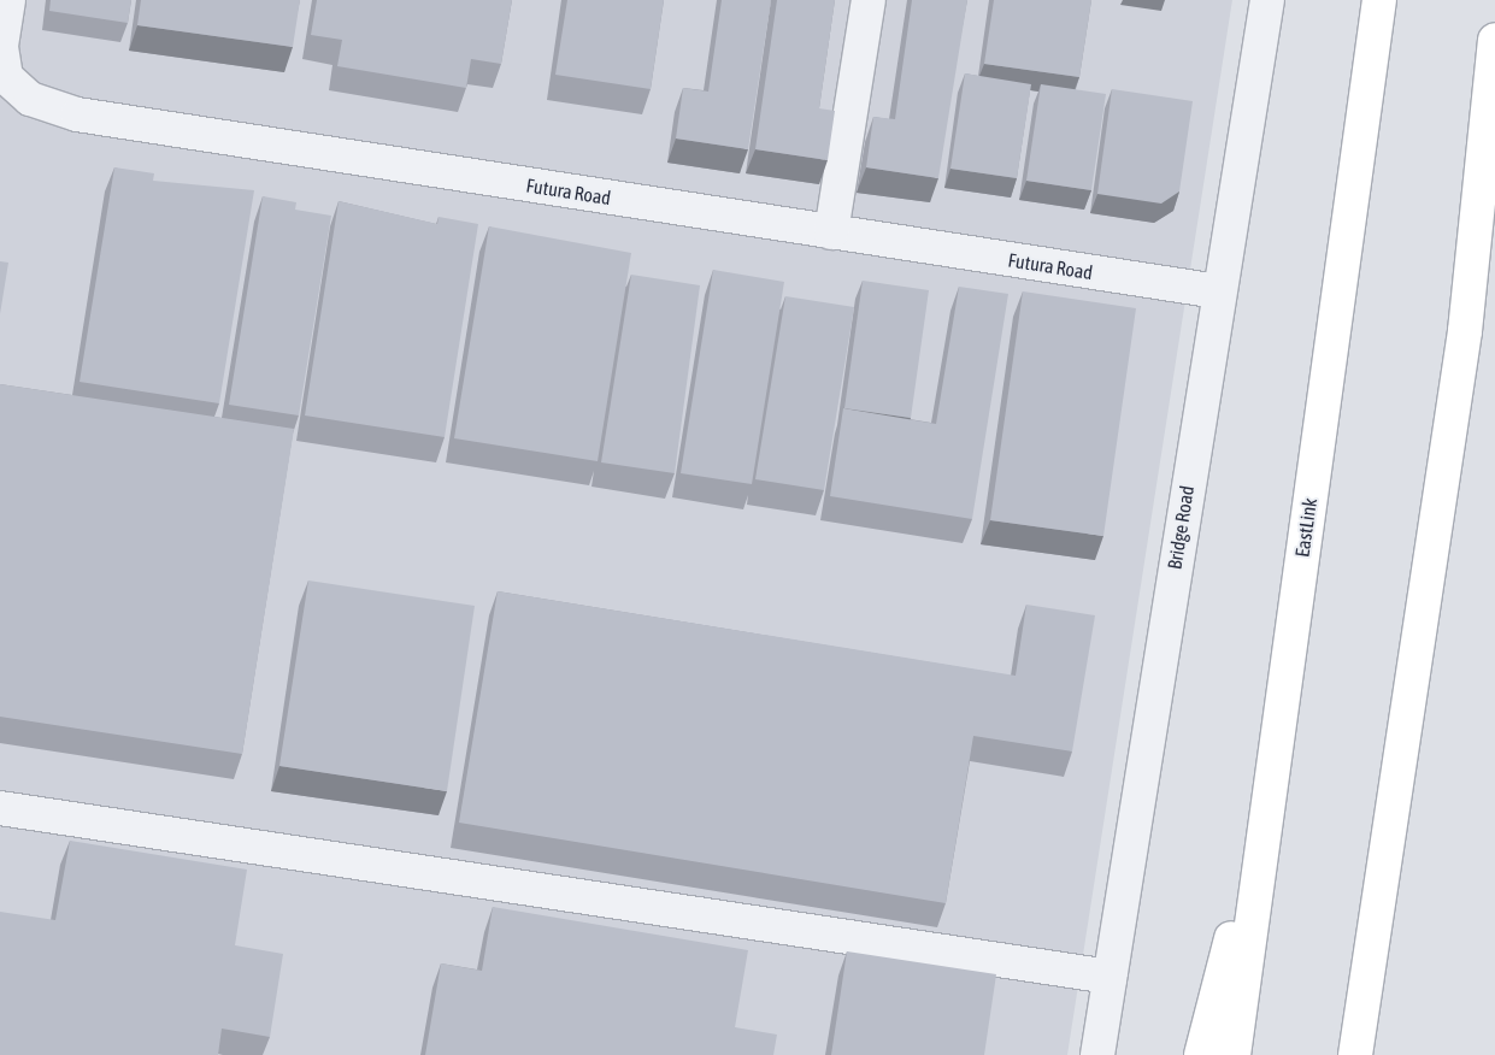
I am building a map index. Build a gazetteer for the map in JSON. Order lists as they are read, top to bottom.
{
  "streets": {
    "highway": ["EastLink"],
    "street": ["Futura Road", "Bridge Road"]
  },
  "crossings": [
    ["Futura Road", "Bridge Road"]
  ]
}
